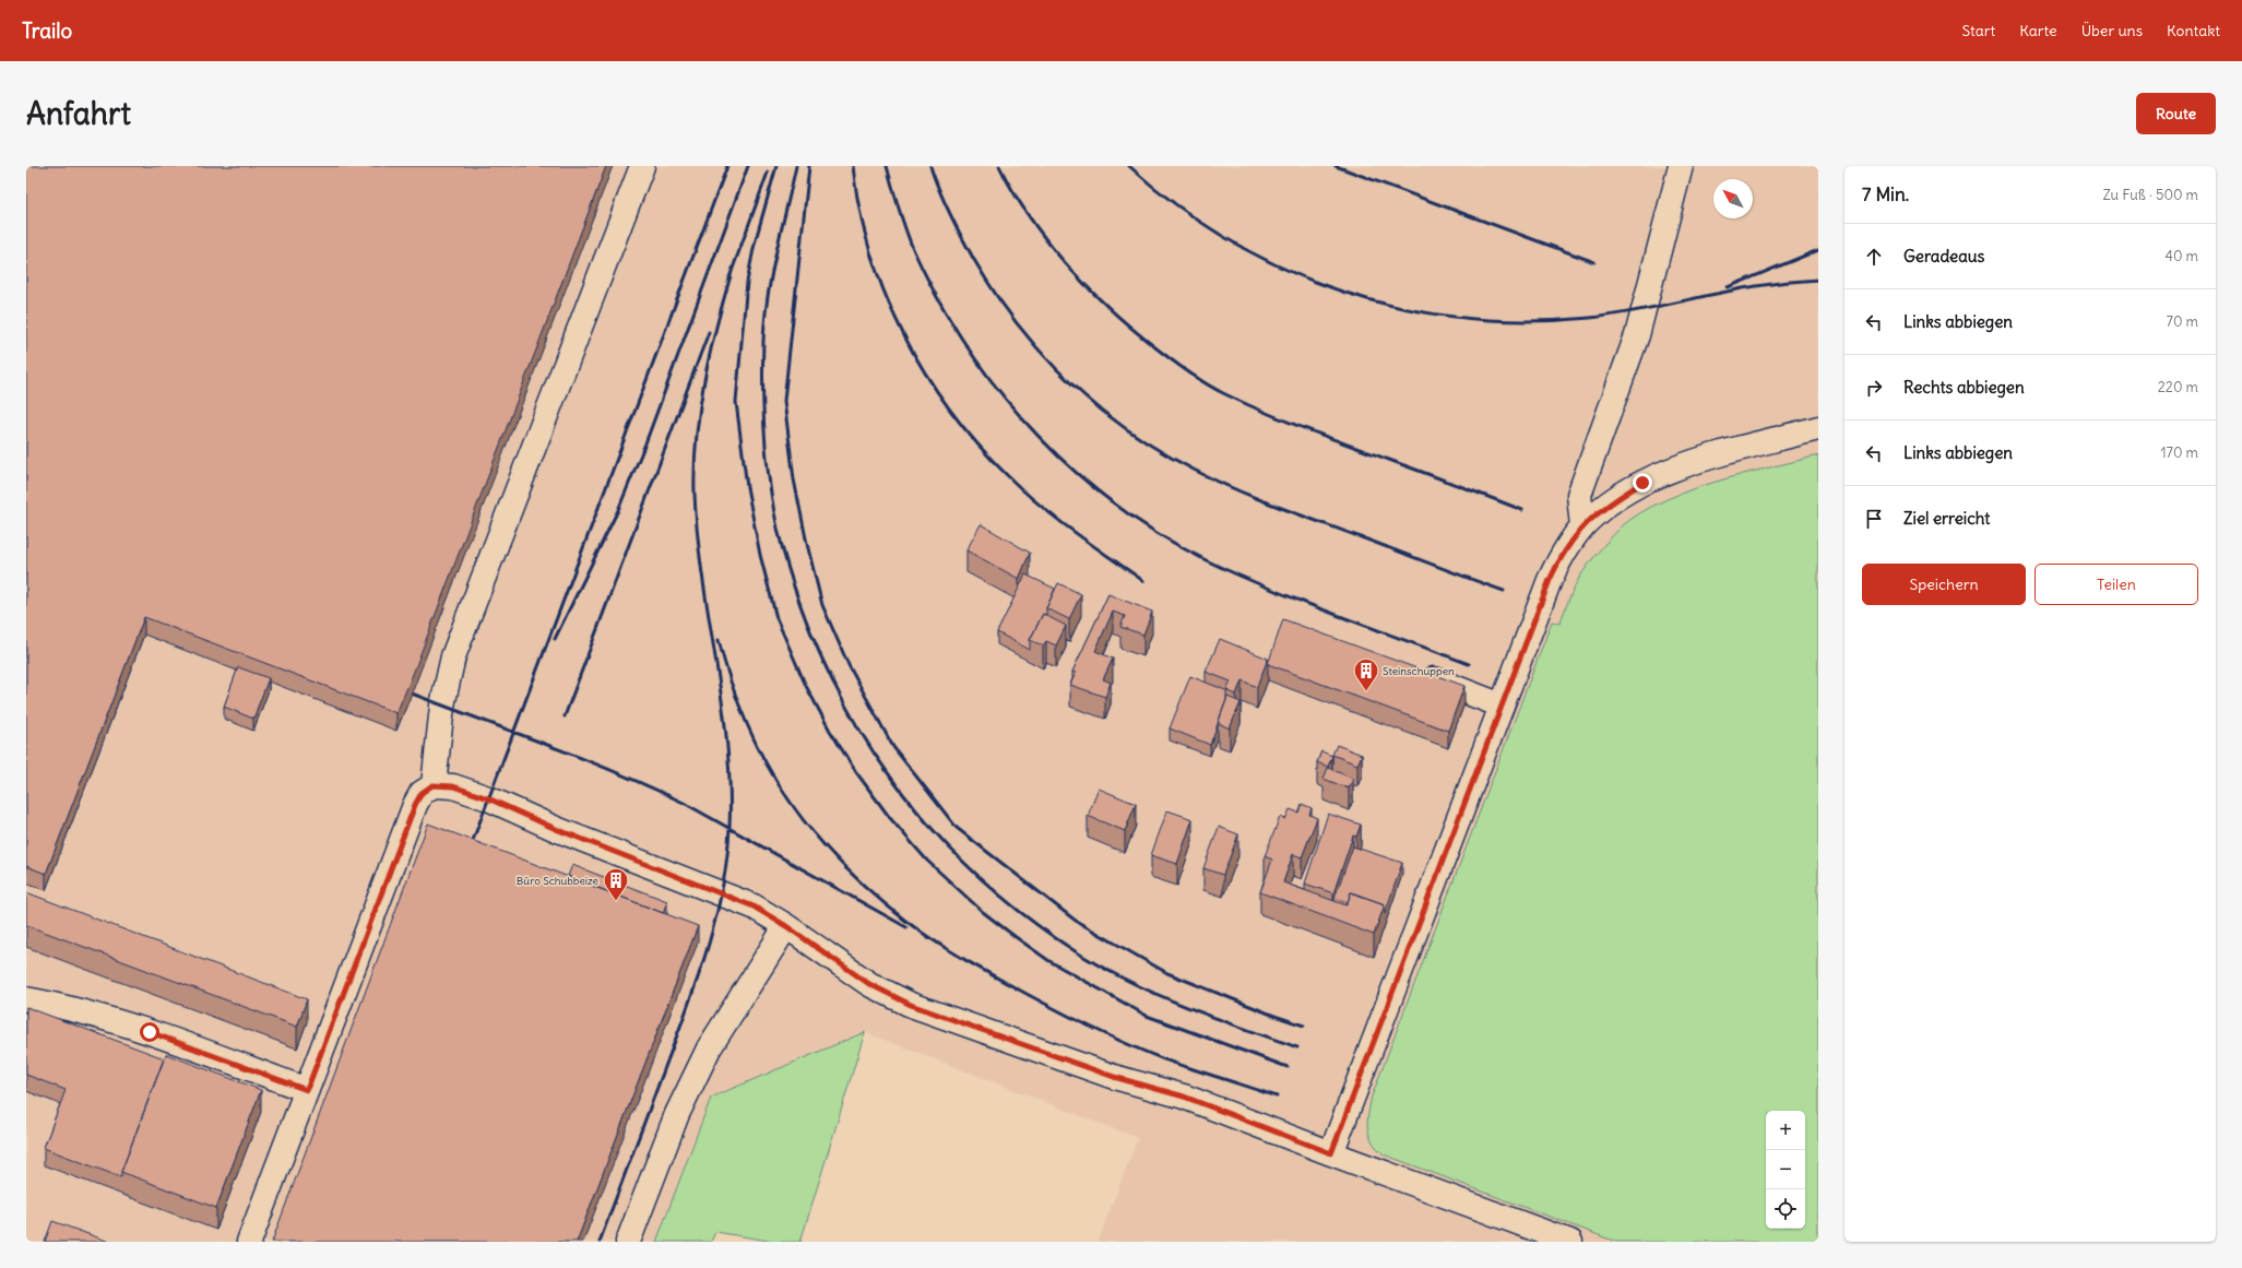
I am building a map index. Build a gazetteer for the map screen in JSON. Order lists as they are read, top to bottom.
{
  "places": {
    "building": ["Steinschuppen", "Büro Schubbeize"]
  },
  "north": "top left",
  "page": {
    "header": "Trailo",
    "nav": [
      "Start",
      "Karte",
      "Über uns",
      "Kontakt"
    ],
    "buttons": [
      "Route",
      ["Speichern", "Teilen"]
    ],
    "title": "Anfahrt",
    "heading": ["7 Min.", "Zu Fuß · 500 m"],
    "list": [
      ["Geradeaus", "40 m"],
      ["Links abbiegen", "70 m"],
      ["Rechts abbiegen", "220 m"],
      ["Links abbiegen", "170 m"],
      "Ziel erreicht"
    ],
    "map_buttons": ["+", "−"]
  }
}
